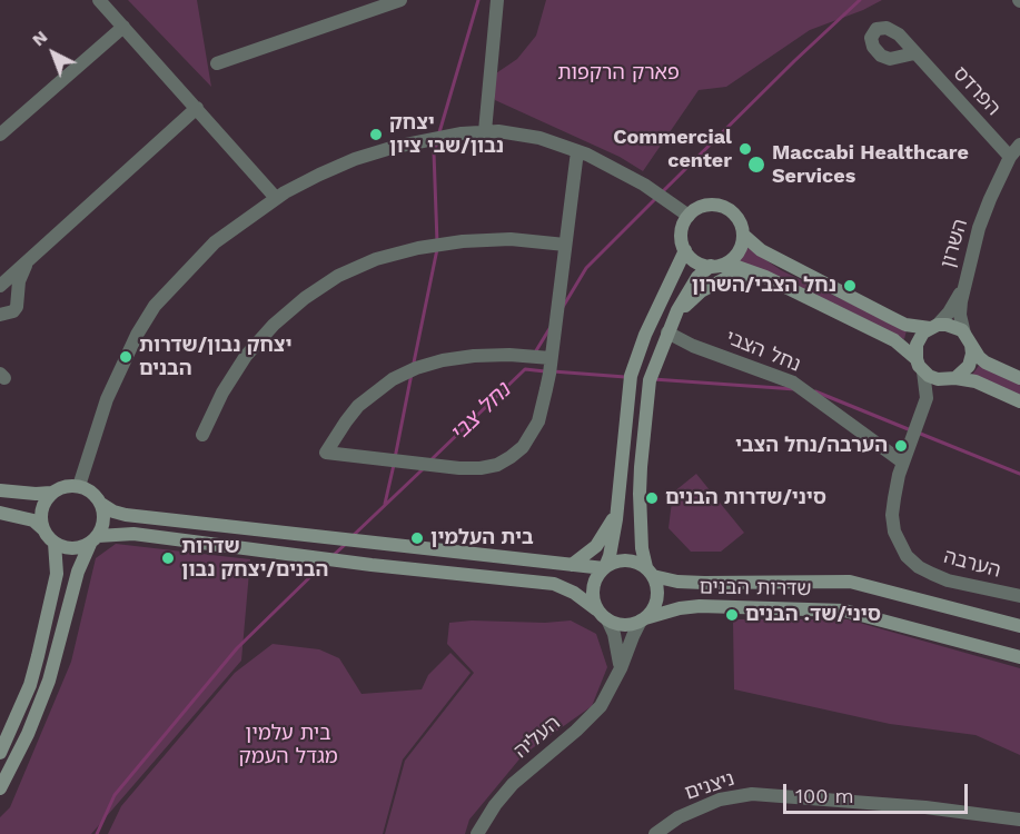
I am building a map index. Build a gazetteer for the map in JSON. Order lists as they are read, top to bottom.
{
  "streets": {
    "main road": ["שדרות הבנים"],
    "street": [
      "הפרדס",
      "השרון",
      "נחל הצבי",
      "הערבה",
      "העליה",
      "ניצנים"
    ]
  },
  "crossings": [
    ["הפרדס", "השרון"],
    ["השרון", "הערבה"],
    ["נחל הצבי", "הערבה"],
    ["שדרות הבנים", "העליה"]
  ],
  "water": ["נחל צבי"],
  "parks": ["פארק הרקפות", "בית עלמין מגדל העמק"],
  "places": [
    "יצחק נבון/שבי ציון",
    "Commercial center",
    "Maccabi Healthcare Services",
    "נחל הצבי/השרון",
    "יצחק נבון/שדרות הבנים",
    "הערבה/נחל הצבי",
    "סיני/שדרות הבנים",
    "בית העלמין",
    "שדרות הבנים/יצחק נבון",
    "סיני/שד. הבנים"
  ],
  "scale_bar": "100 m",
  "north": "top left"
}
